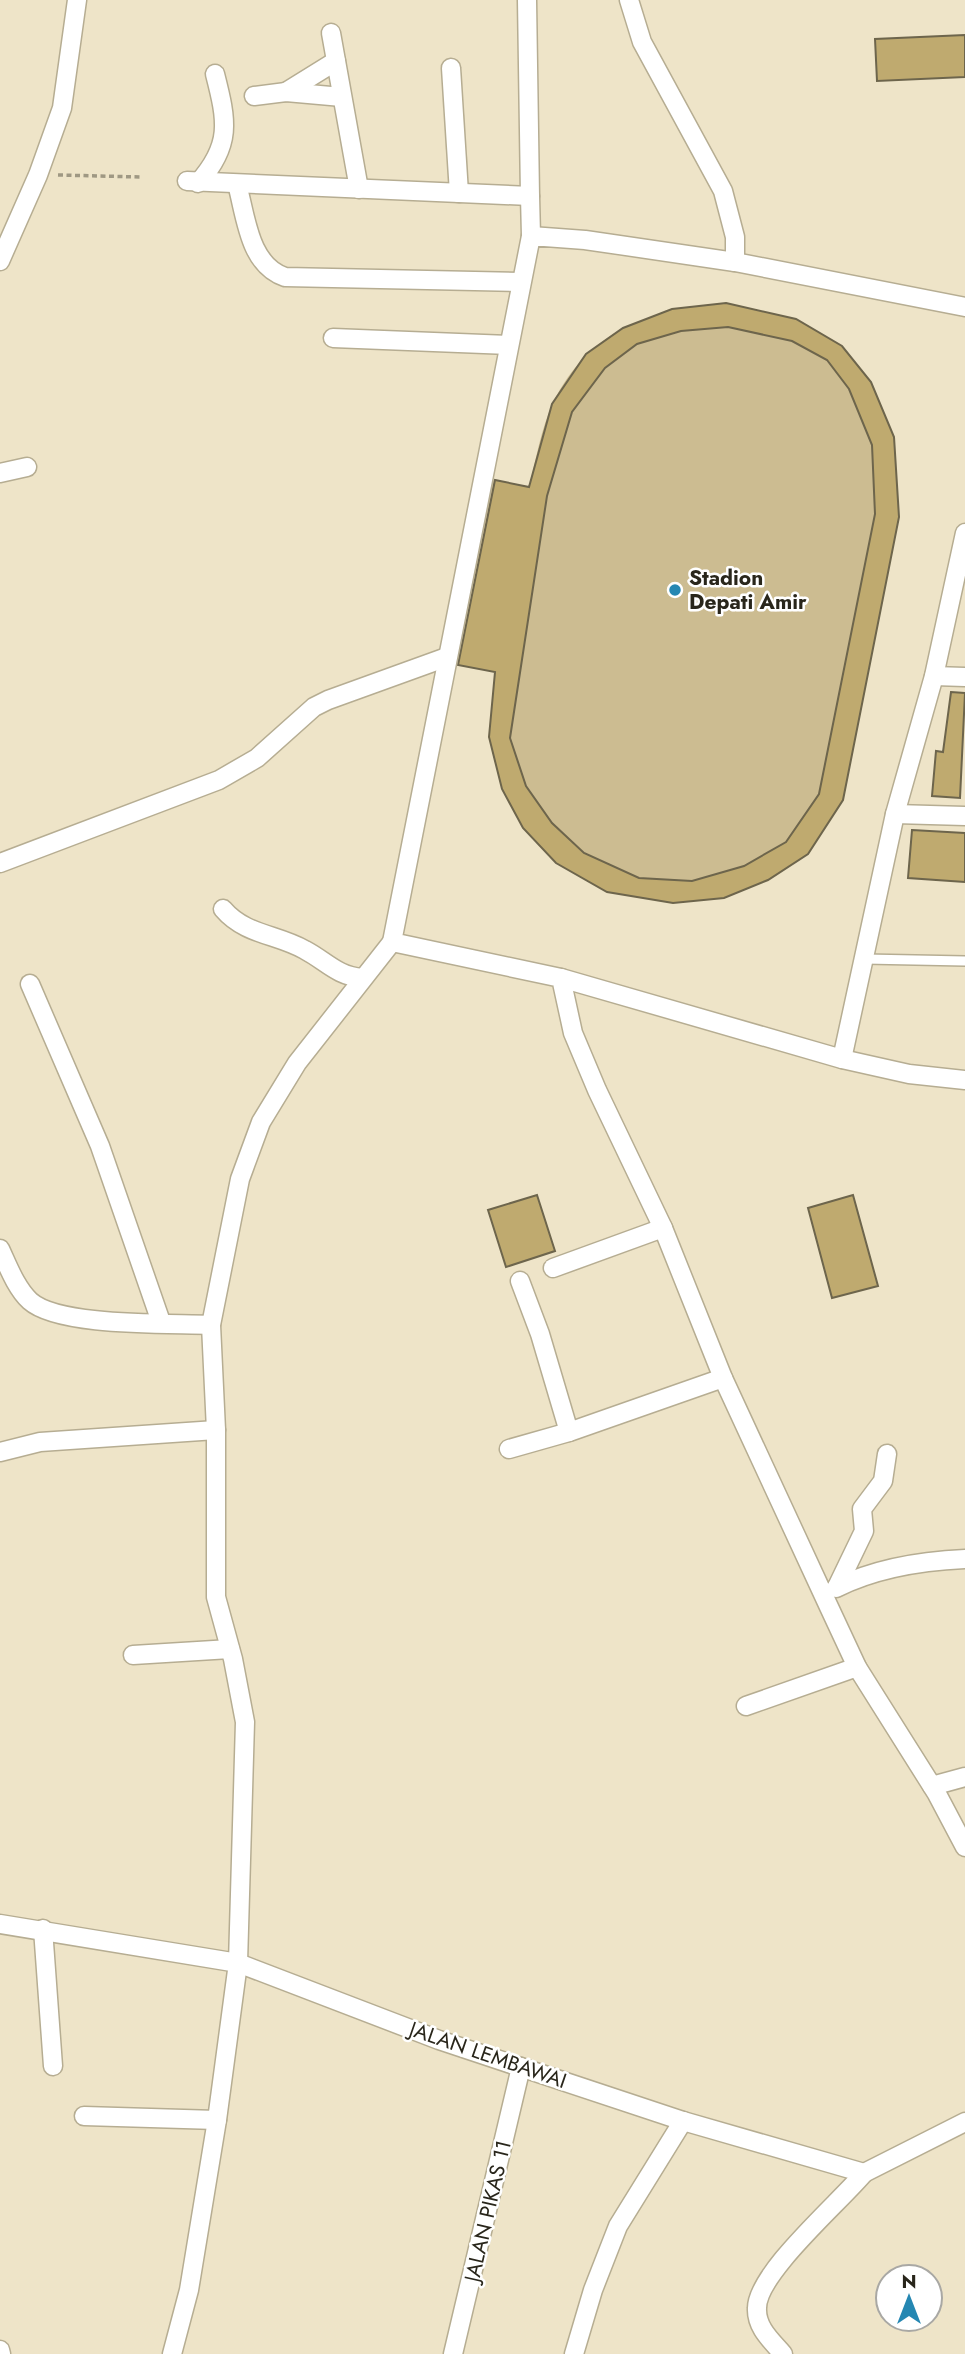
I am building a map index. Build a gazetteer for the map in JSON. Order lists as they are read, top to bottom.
{
  "streets": {
    "street": ["JALAN LEMBAWAI", "JALAN PIKAS 11"]
  },
  "crossings": [
    ["JALAN LEMBAWAI", "JALAN PIKAS 11"]
  ],
  "places": ["Stadion Depati Amir"],
  "north": "top"
}
